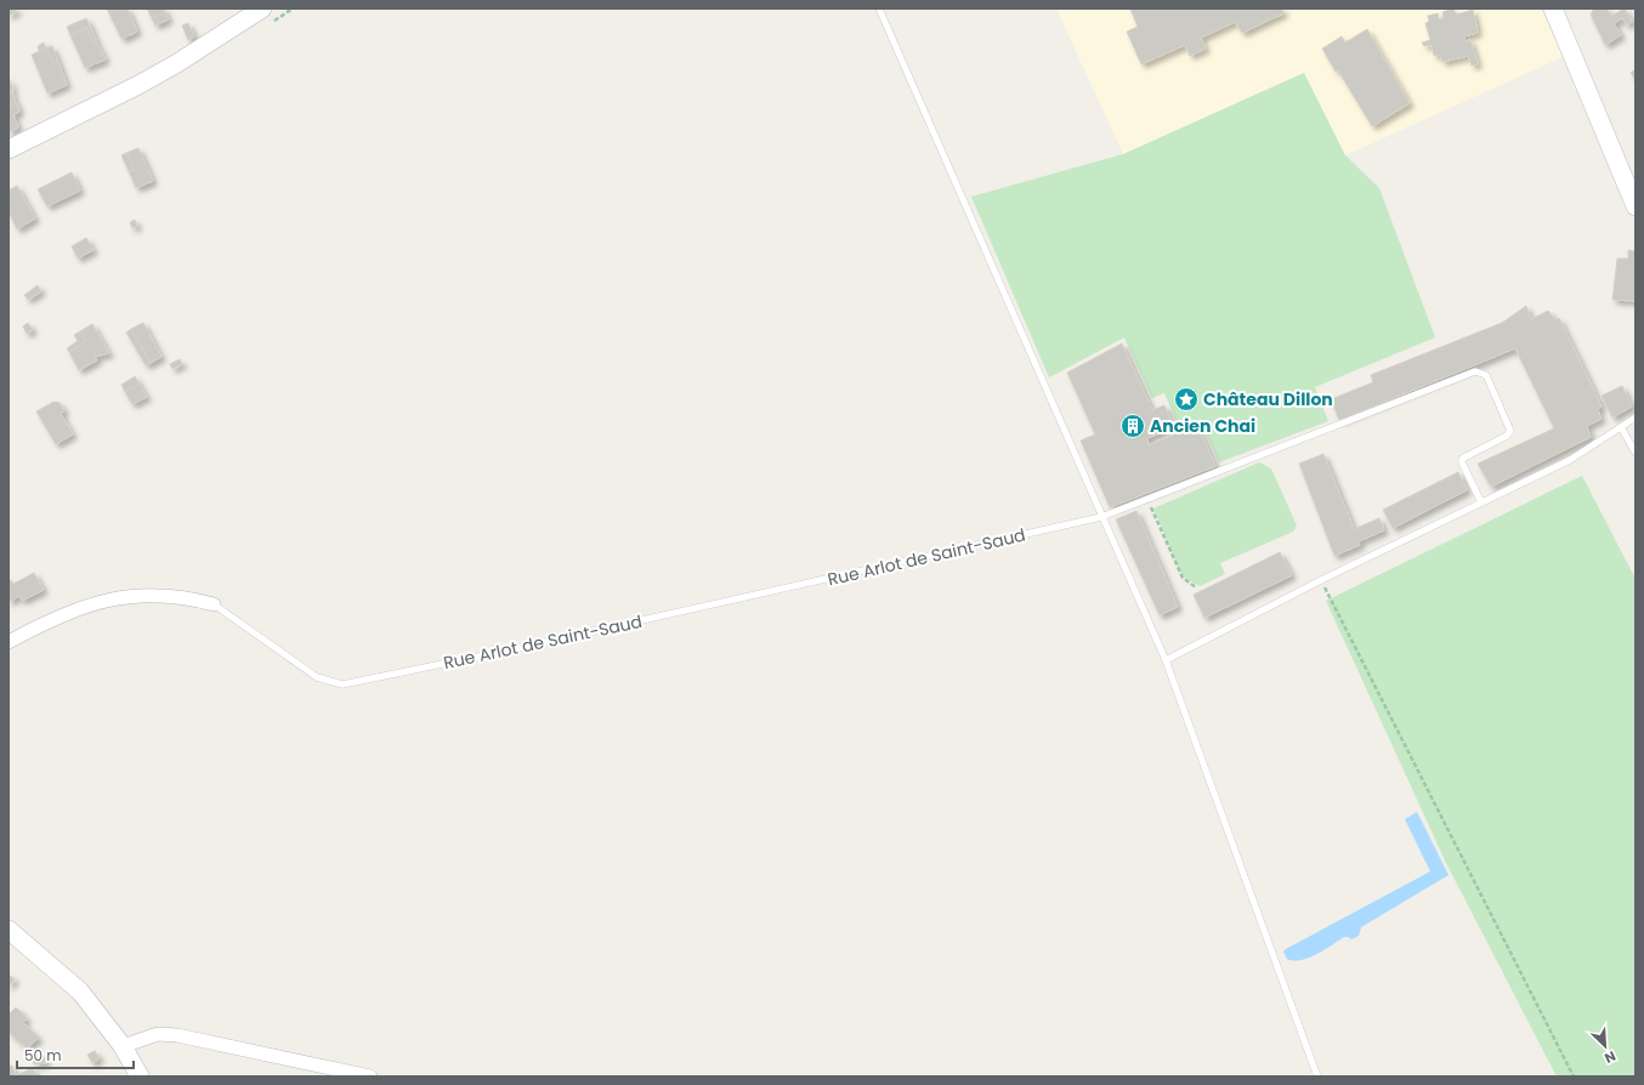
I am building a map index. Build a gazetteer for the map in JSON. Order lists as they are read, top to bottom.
{
  "streets": {
    "street": ["Rue Arlot de Saint-Saud"]
  },
  "places": {
    "place": ["Château Dillon"],
    "building": ["Ancien Chai"]
  },
  "scale_bar": "50 m",
  "north": "bottom right"
}
